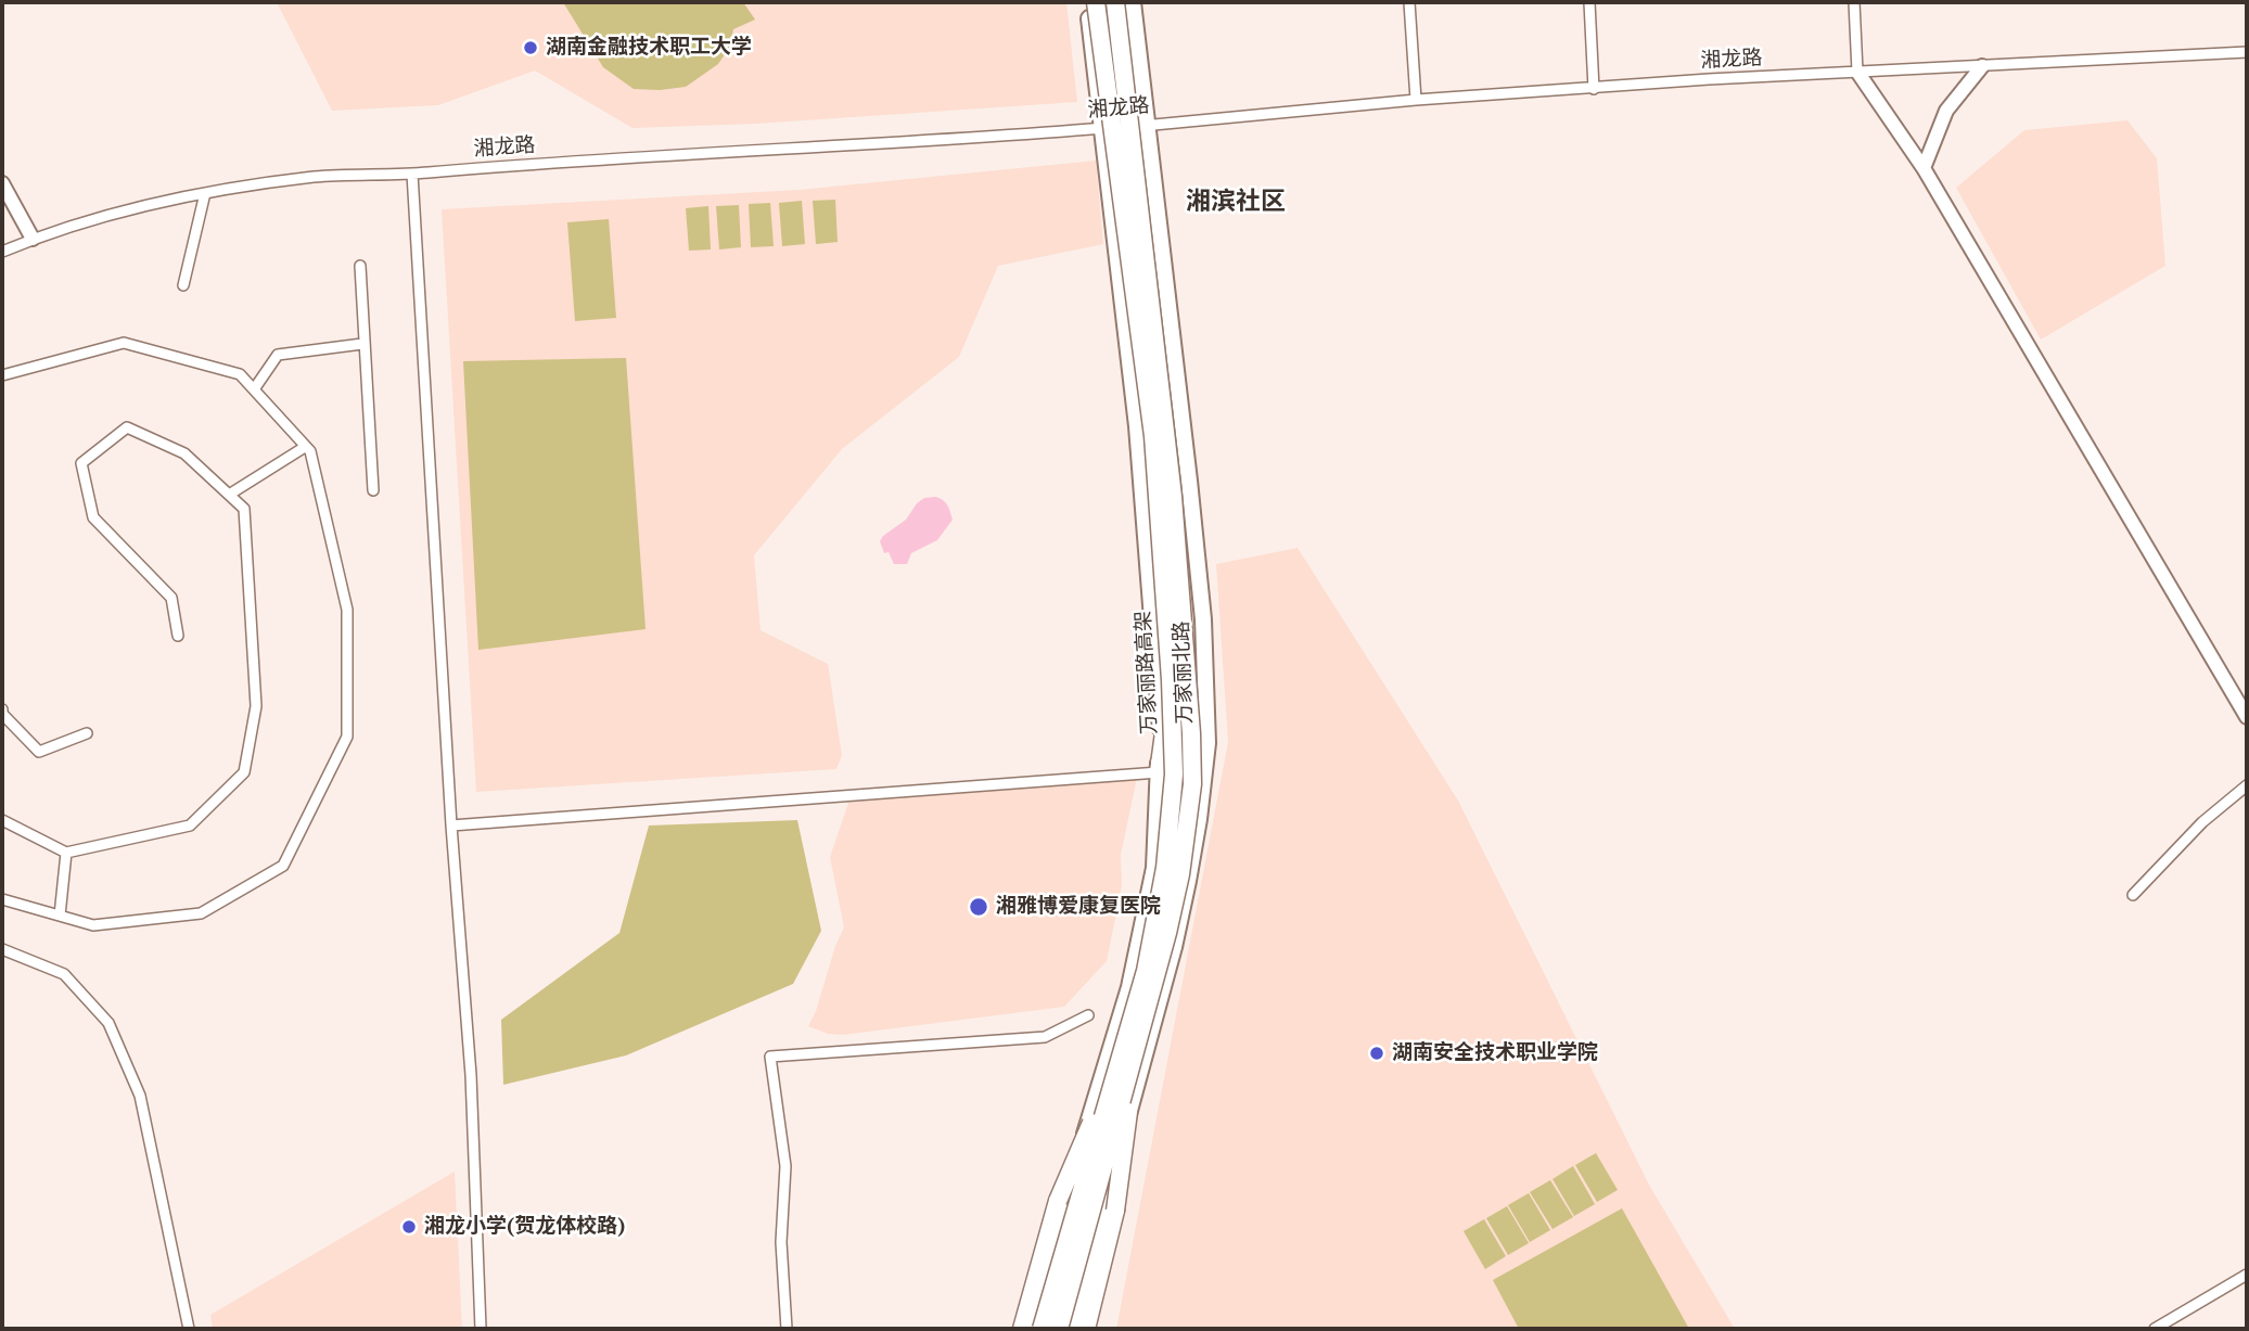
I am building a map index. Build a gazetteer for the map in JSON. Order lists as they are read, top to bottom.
{
  "streets": {
    "highway": ["万家丽路高架"],
    "main road": ["万家丽北路"],
    "street": ["湘龙路"]
  },
  "crossings": [
    ["湘龙路", "万家丽北路"]
  ],
  "districts": ["湘滨社区"],
  "places": [
    "湖南金融技术职工大学",
    "湘雅博爱康复医院",
    "湖南安全技术职业学院",
    "湘龙小学(贺龙体校路)"
  ]
}
